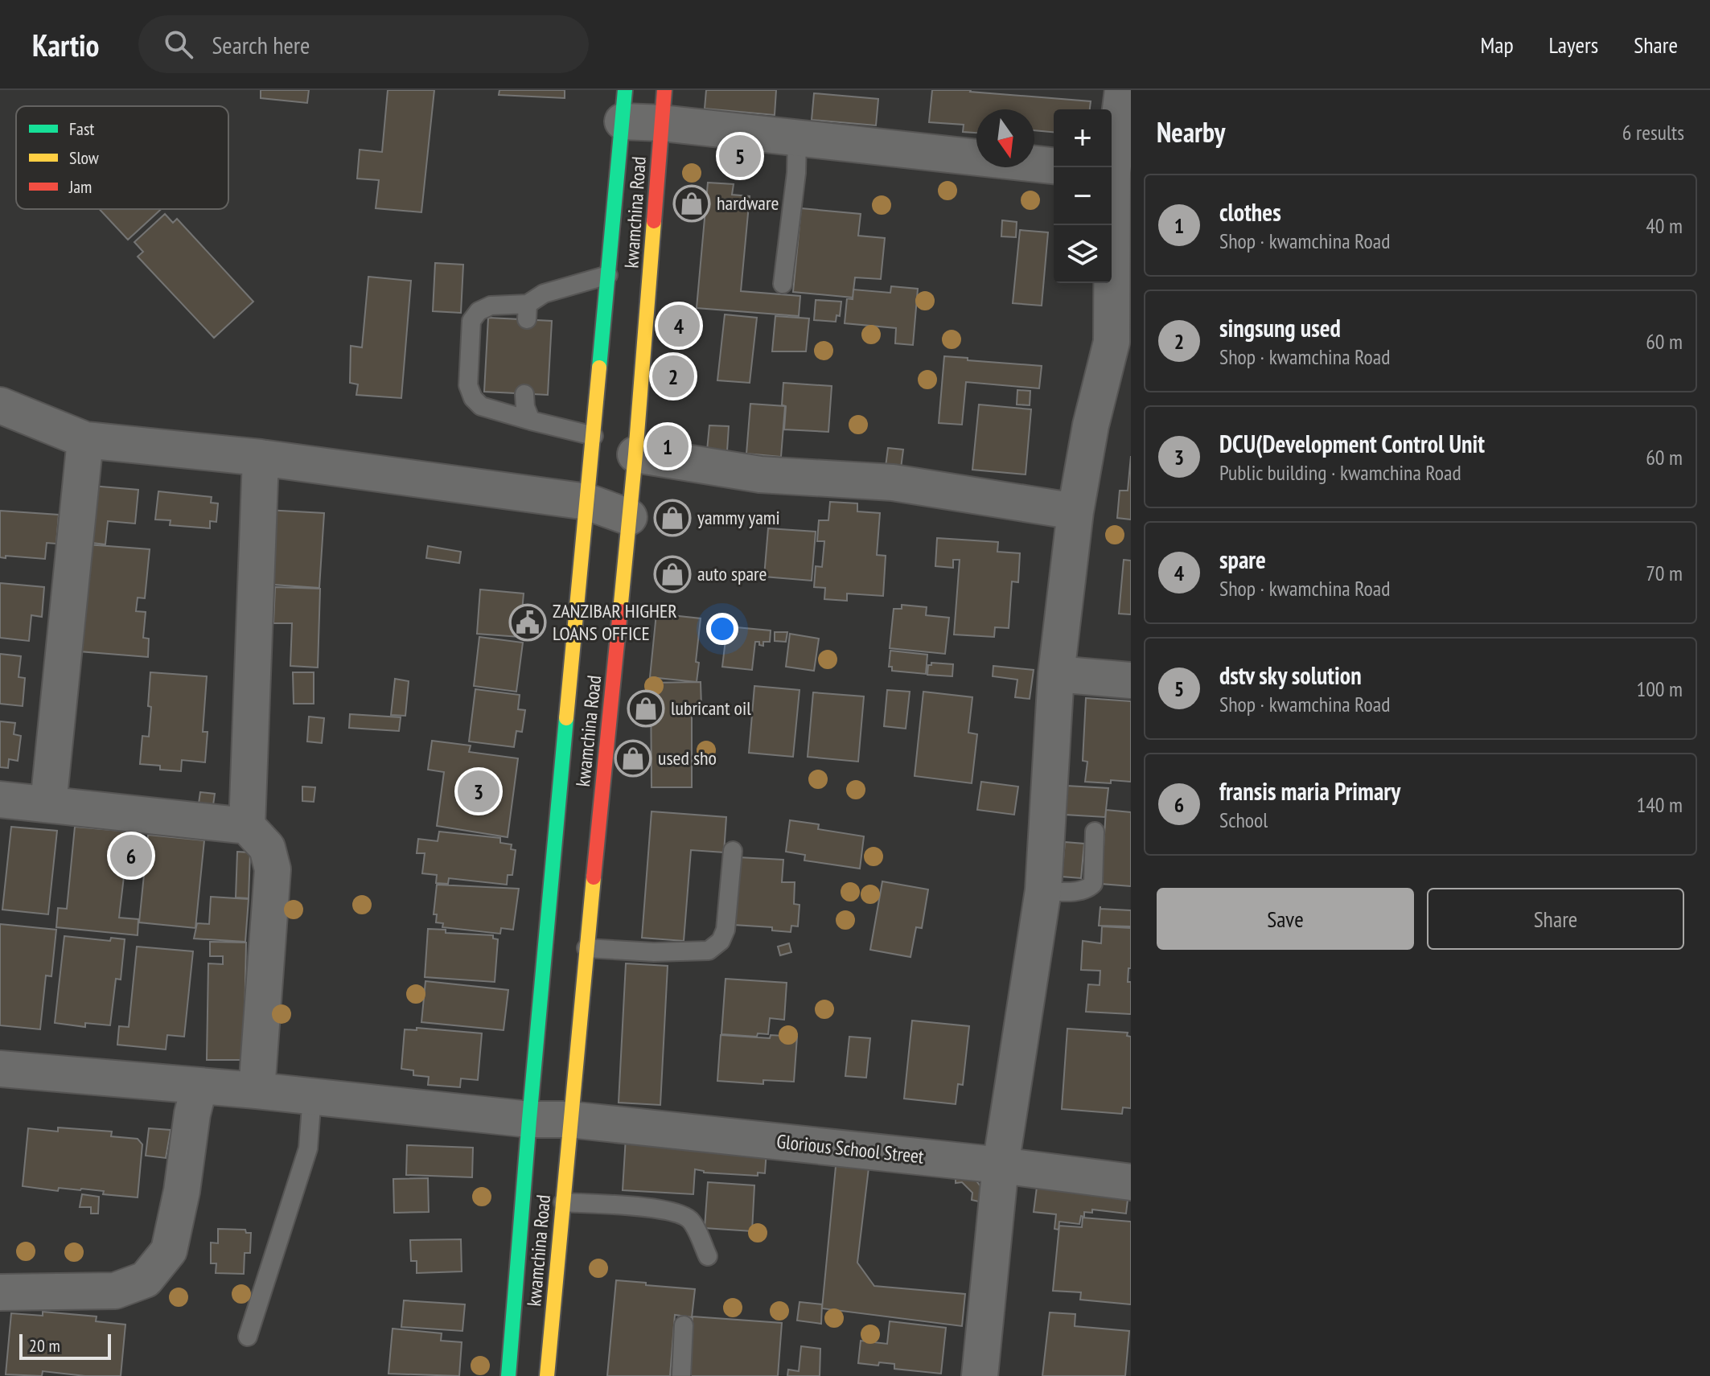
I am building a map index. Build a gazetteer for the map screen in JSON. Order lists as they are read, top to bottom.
{
  "streets": {
    "main road": ["kwamchina Road"],
    "street": ["Glorious School Street"]
  },
  "crossings": [
    ["kwamchina Road", "Glorious School Street"]
  ],
  "places": {
    "shop": [
      "hardware",
      "yammy yami",
      "auto spare",
      "lubricant oil",
      "used sho"
    ],
    "public building": ["ZANZIBAR HIGHER LOANS OFFICE"]
  },
  "legend": ["Fast", "Slow", "Jam"],
  "scale_bar": "20 m",
  "north": "bottom",
  "page": {
    "header": "Kartio",
    "search": "Search here",
    "nav": ["Map", "Layers", "Share"],
    "heading": ["Nearby", "6 results"],
    "map_buttons": ["+", "−"],
    "pins": [
      "5",
      "4",
      "2",
      "1",
      "3",
      "6"
    ],
    "list": [
      {
        "mark": "1",
        "name": "clothes",
        "note": "Shop · kwamchina Road",
        "value": "40 m"
      },
      {
        "mark": "2",
        "name": "singsung used",
        "note": "Shop · kwamchina Road",
        "value": "60 m"
      },
      {
        "mark": "3",
        "name": "DCU(Development Control Unit",
        "note": "Public building · kwamchina Road",
        "value": "60 m"
      },
      {
        "mark": "4",
        "name": "spare",
        "note": "Shop · kwamchina Road",
        "value": "70 m"
      },
      {
        "mark": "5",
        "name": "dstv sky solution",
        "note": "Shop · kwamchina Road",
        "value": "100 m"
      },
      {
        "mark": "6",
        "name": "fransis maria Primary",
        "note": "School",
        "value": "140 m"
      }
    ],
    "buttons": ["Save", "Share"],
    "scale": "20 m"
  }
}
